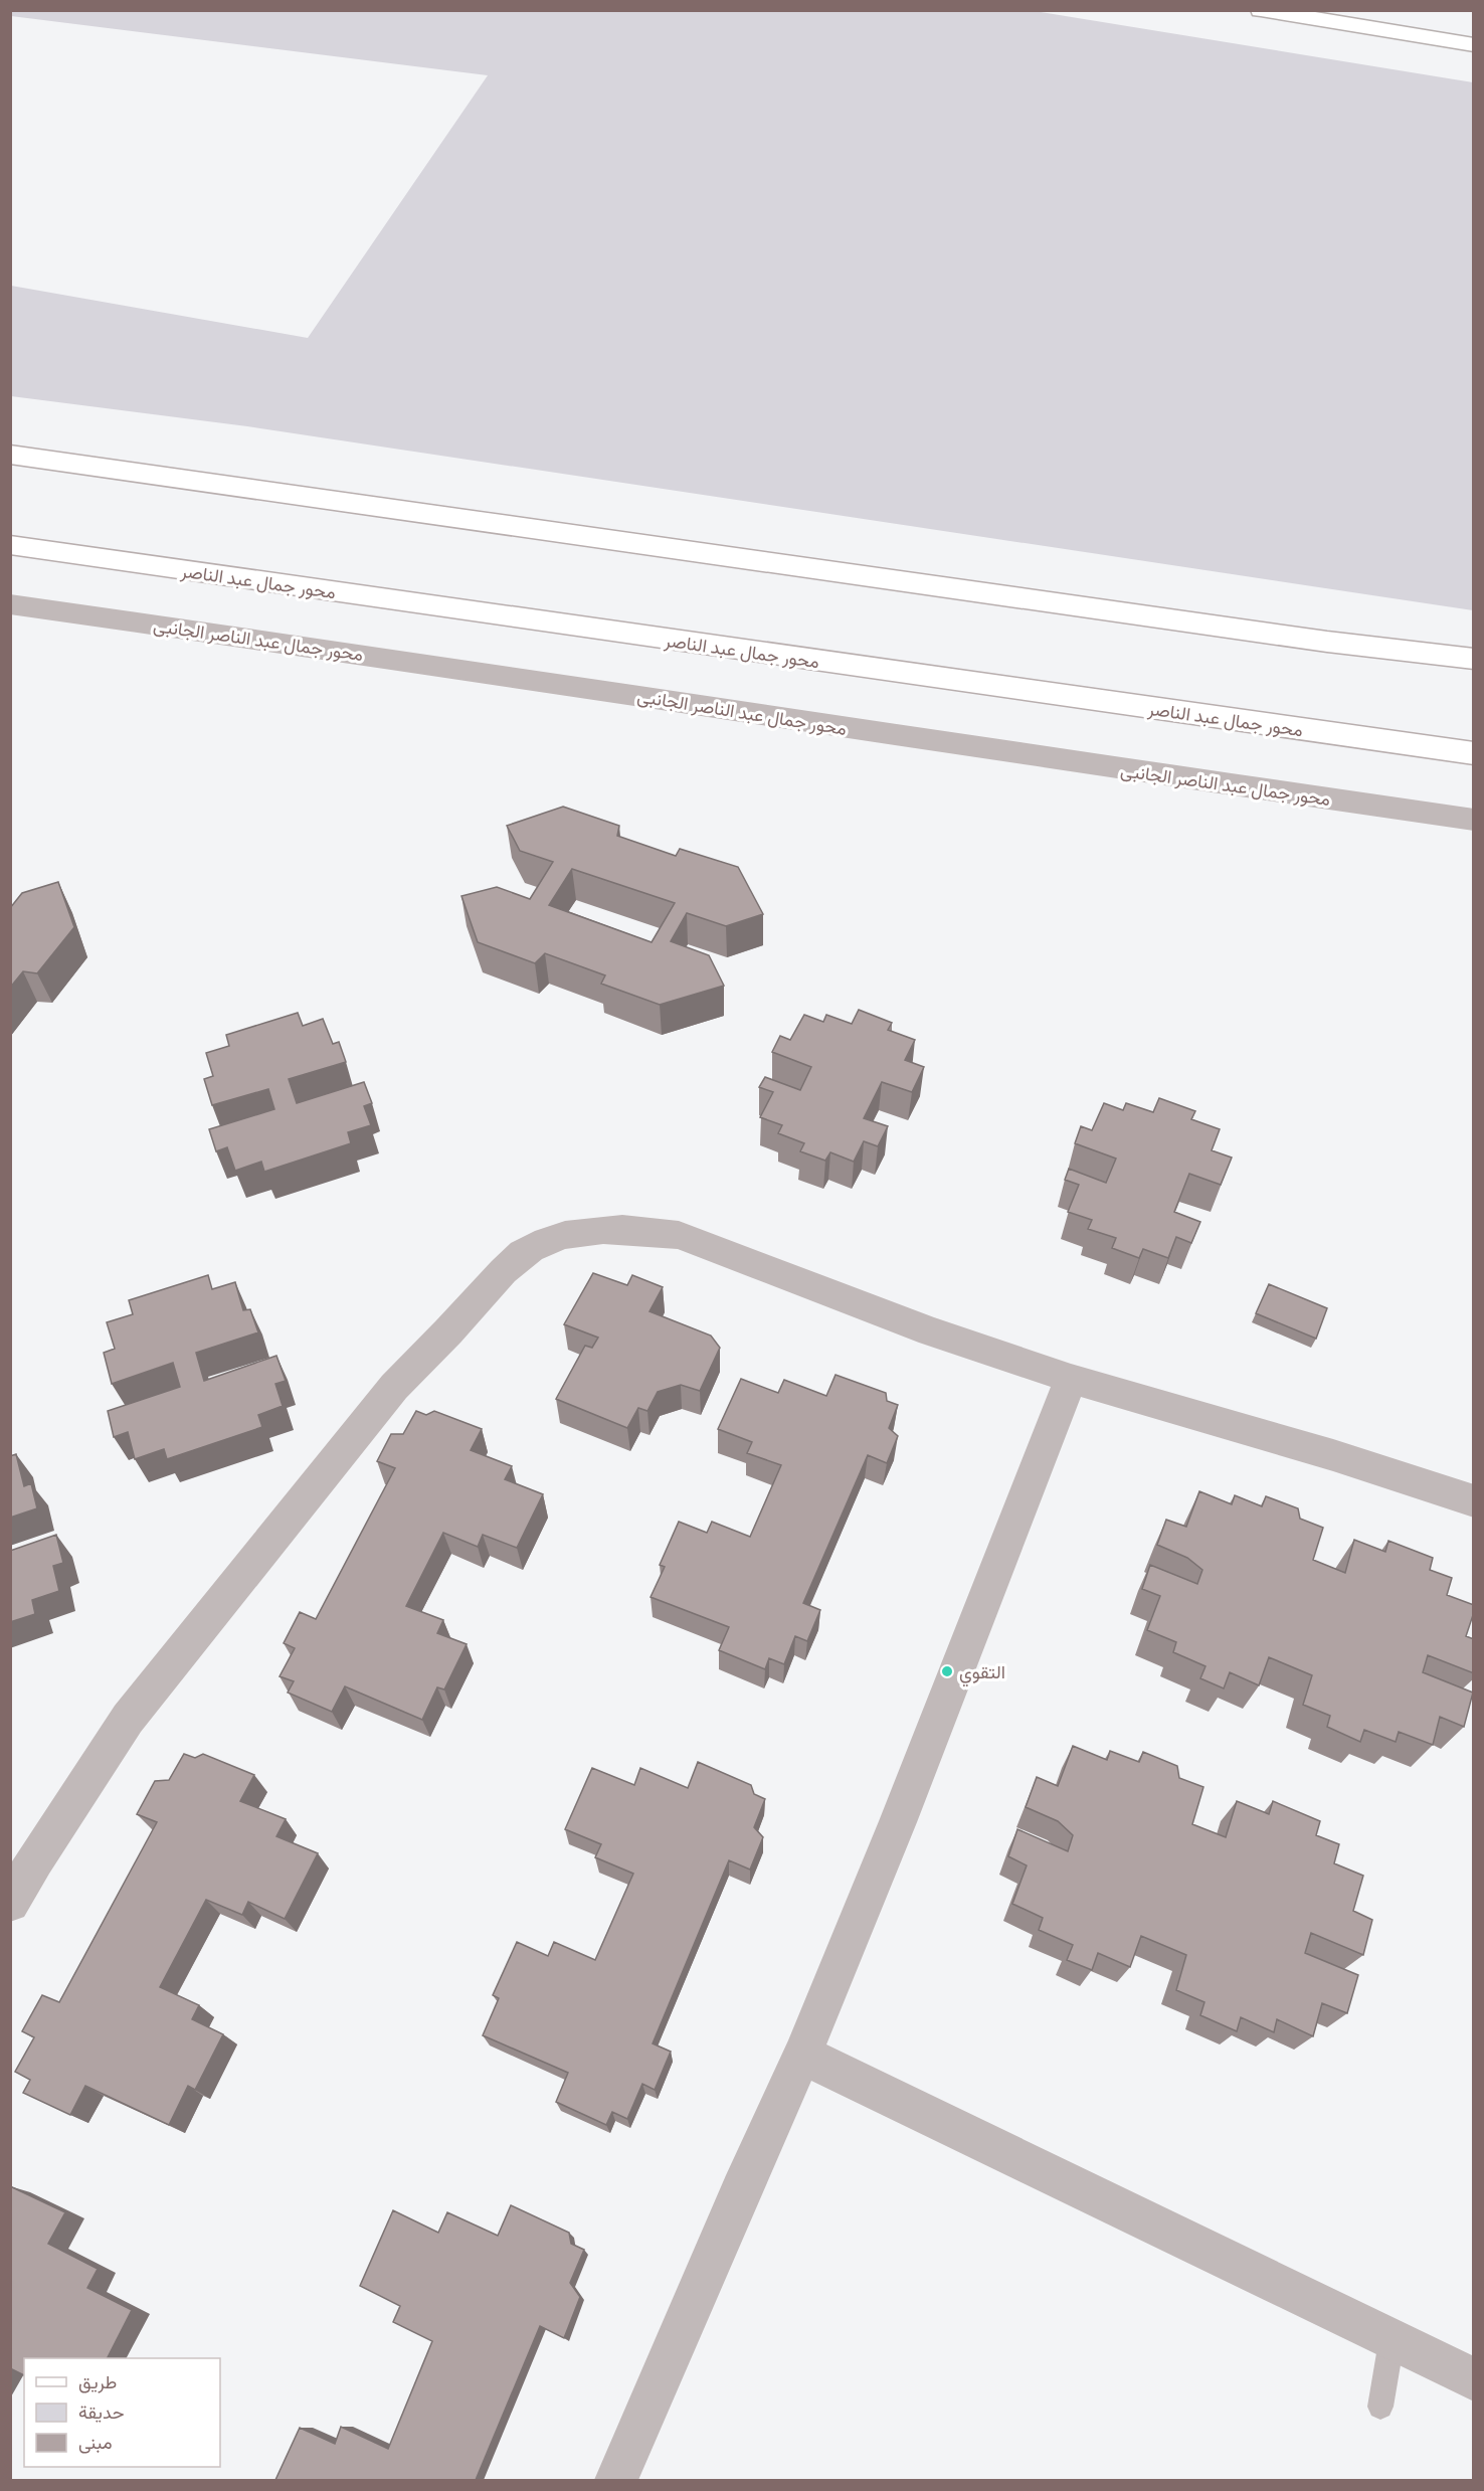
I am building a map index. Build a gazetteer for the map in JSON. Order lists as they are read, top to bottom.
{
  "streets": {
    "main road": ["محور جمال عبد الناصر"],
    "street": ["محور جمال عبد الناصر الجانبى"]
  },
  "places": ["التقوي"],
  "legend": ["طريق", "حديقة", "مبنى"]
}
